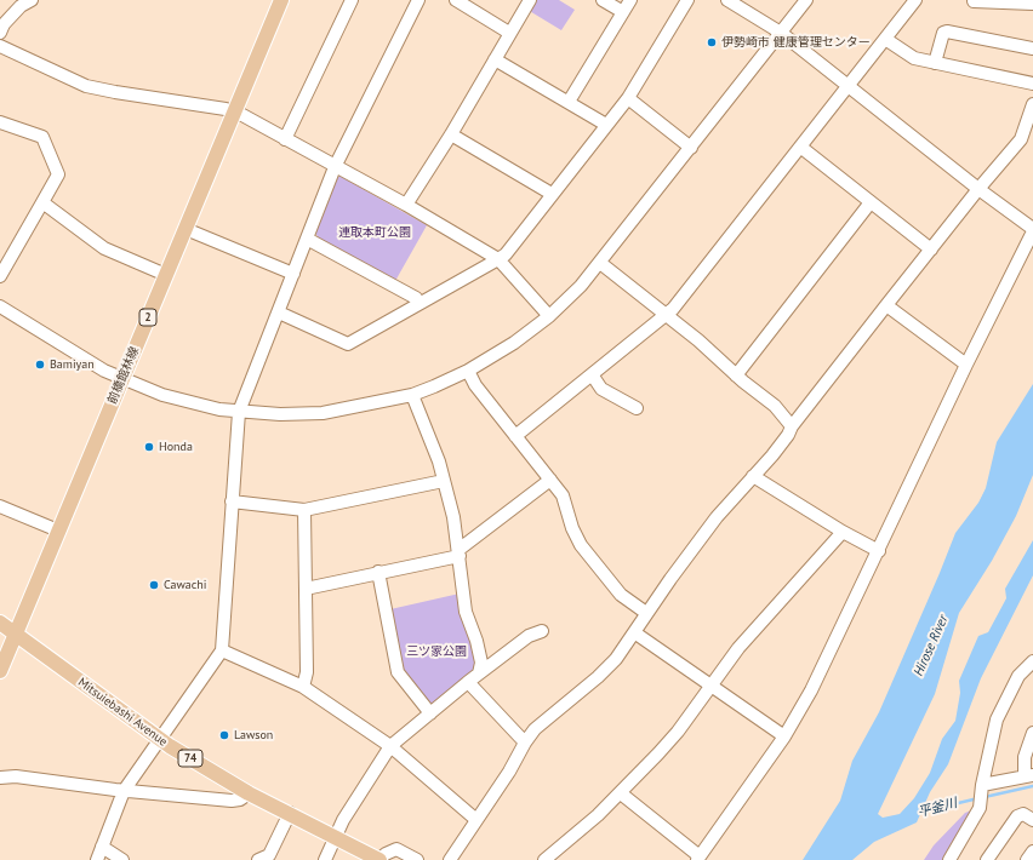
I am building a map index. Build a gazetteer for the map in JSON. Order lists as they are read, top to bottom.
{
  "streets": {
    "main road": [
      "2",
      "前橋館林線",
      "Mitsuiebashi Avenue",
      "74"
    ]
  },
  "crossings": [
    ["前橋館林線", "Mitsuiebashi Avenue"]
  ],
  "water": ["Hirose River", "平釜川"],
  "parks": ["連取本町公園", "三ツ家公園"],
  "places": [
    "伊勢崎市 健康管理センター",
    "Bamiyan",
    "Honda",
    "Cawachi",
    "Lawson"
  ]
}
